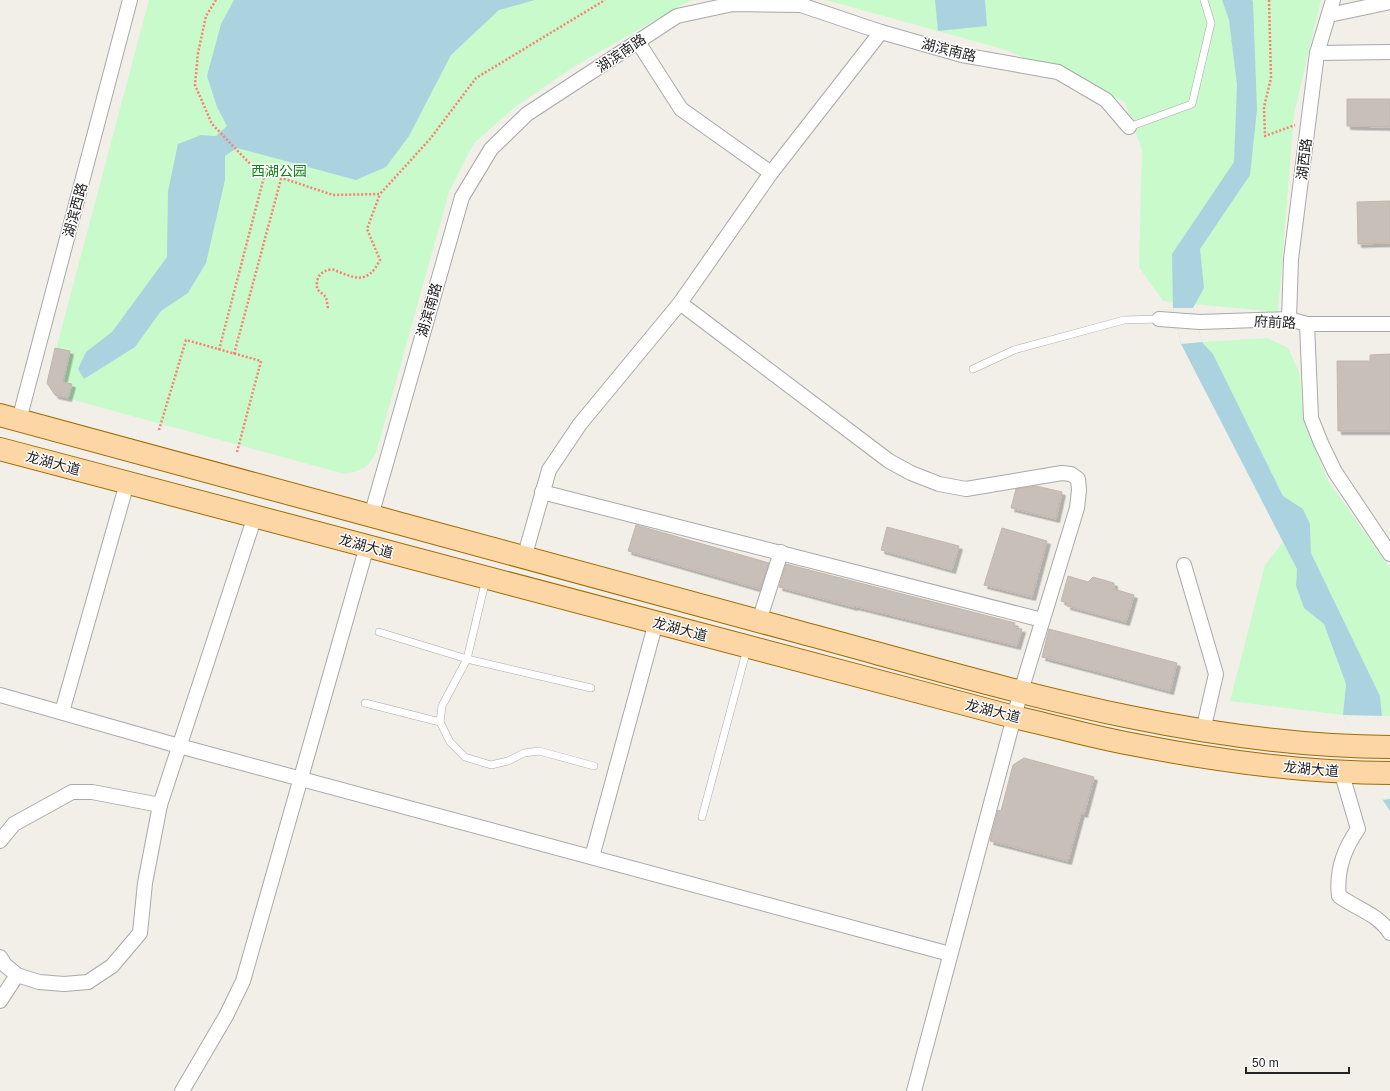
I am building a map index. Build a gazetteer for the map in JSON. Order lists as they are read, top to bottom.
{
  "streets": {
    "main road": ["龙湖大道"],
    "street": [
      "湖滨南路",
      "湖西路",
      "湖滨西路",
      "府前路"
    ]
  },
  "crossings": [
    ["湖滨南路", "龙湖大道"],
    ["湖西路", "府前路"],
    ["湖滨西路", "龙湖大道"]
  ],
  "parks": ["西湖公园"],
  "scale_bar": "50 m"
}
